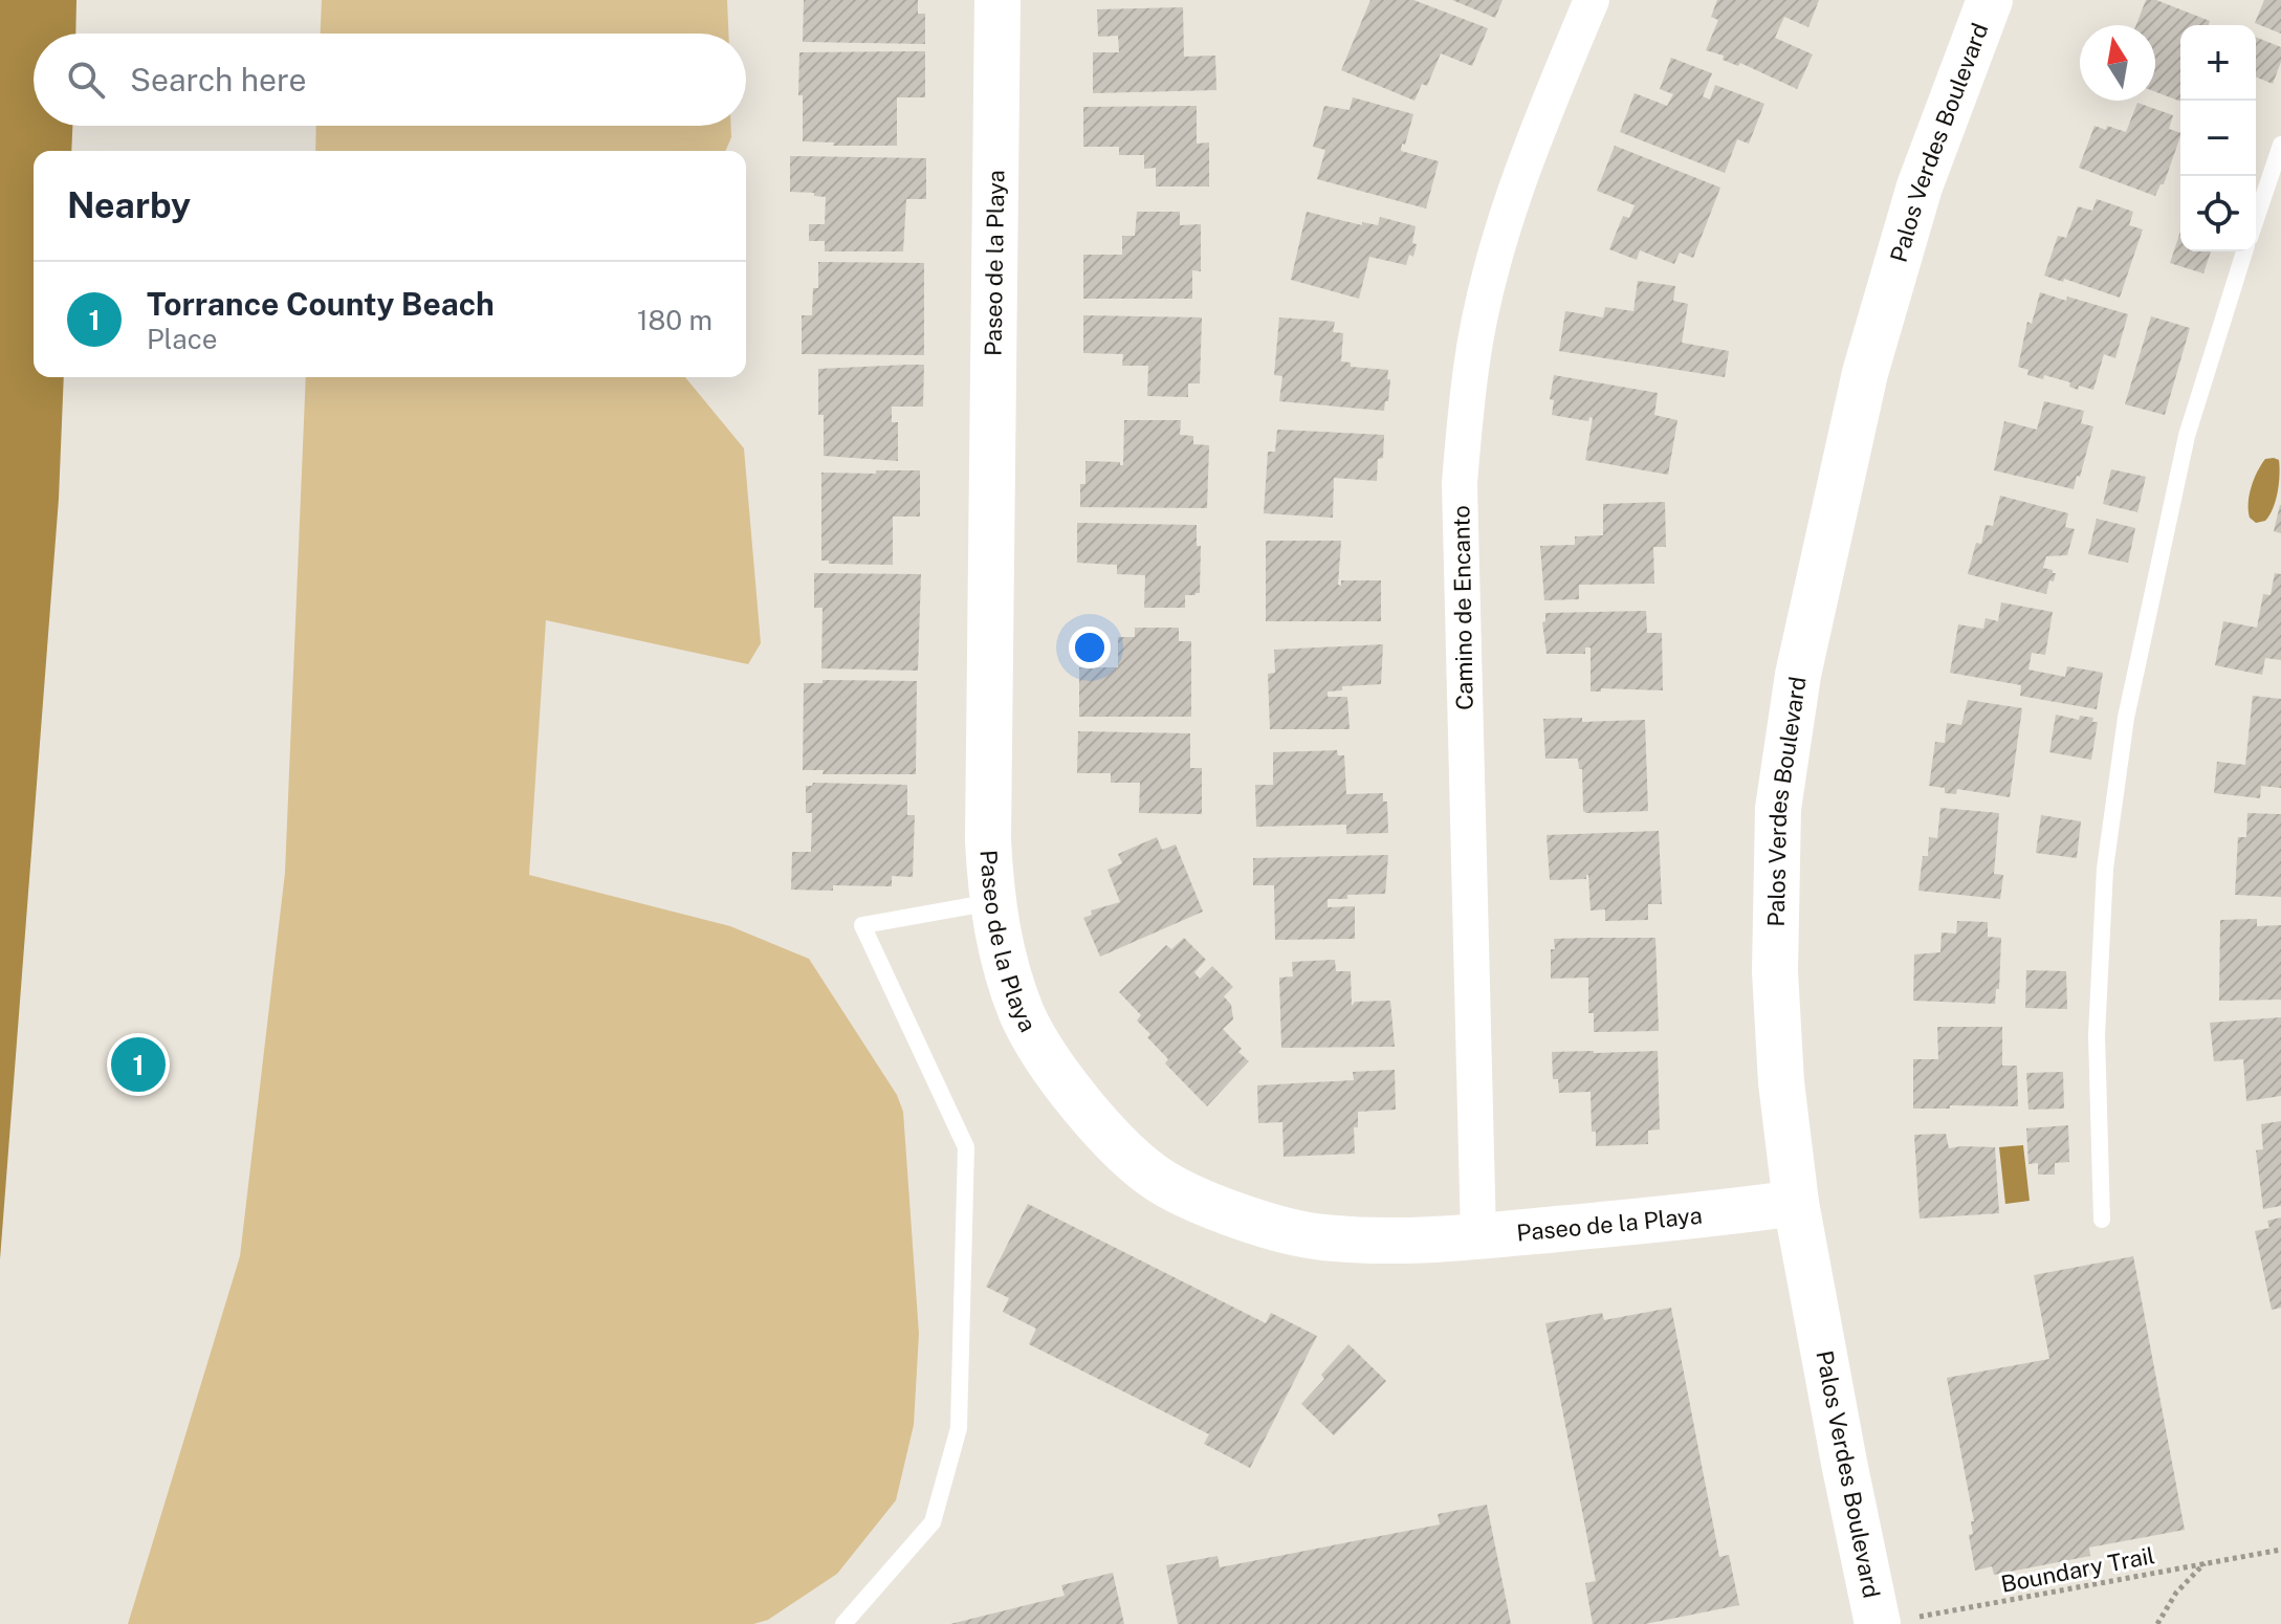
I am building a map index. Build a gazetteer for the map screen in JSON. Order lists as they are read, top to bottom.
{
  "streets": {
    "street": ["Palos Verdes Boulevard", "Paseo de la Playa", "Camino de Encanto"],
    "path": ["Boundary Trail"]
  },
  "crossings": [
    ["Palos Verdes Boulevard", "Paseo de la Playa"],
    ["Palos Verdes Boulevard", "Boundary Trail"],
    ["Paseo de la Playa", "Camino de Encanto"]
  ],
  "north": "top",
  "page": {
    "map_buttons": ["+", "−"],
    "search": "Search here",
    "heading": "Nearby",
    "list": [
      {
        "mark": "1",
        "name": "Torrance County Beach",
        "note": "Place",
        "value": "180 m"
      }
    ],
    "pins": "1"
  }
}
